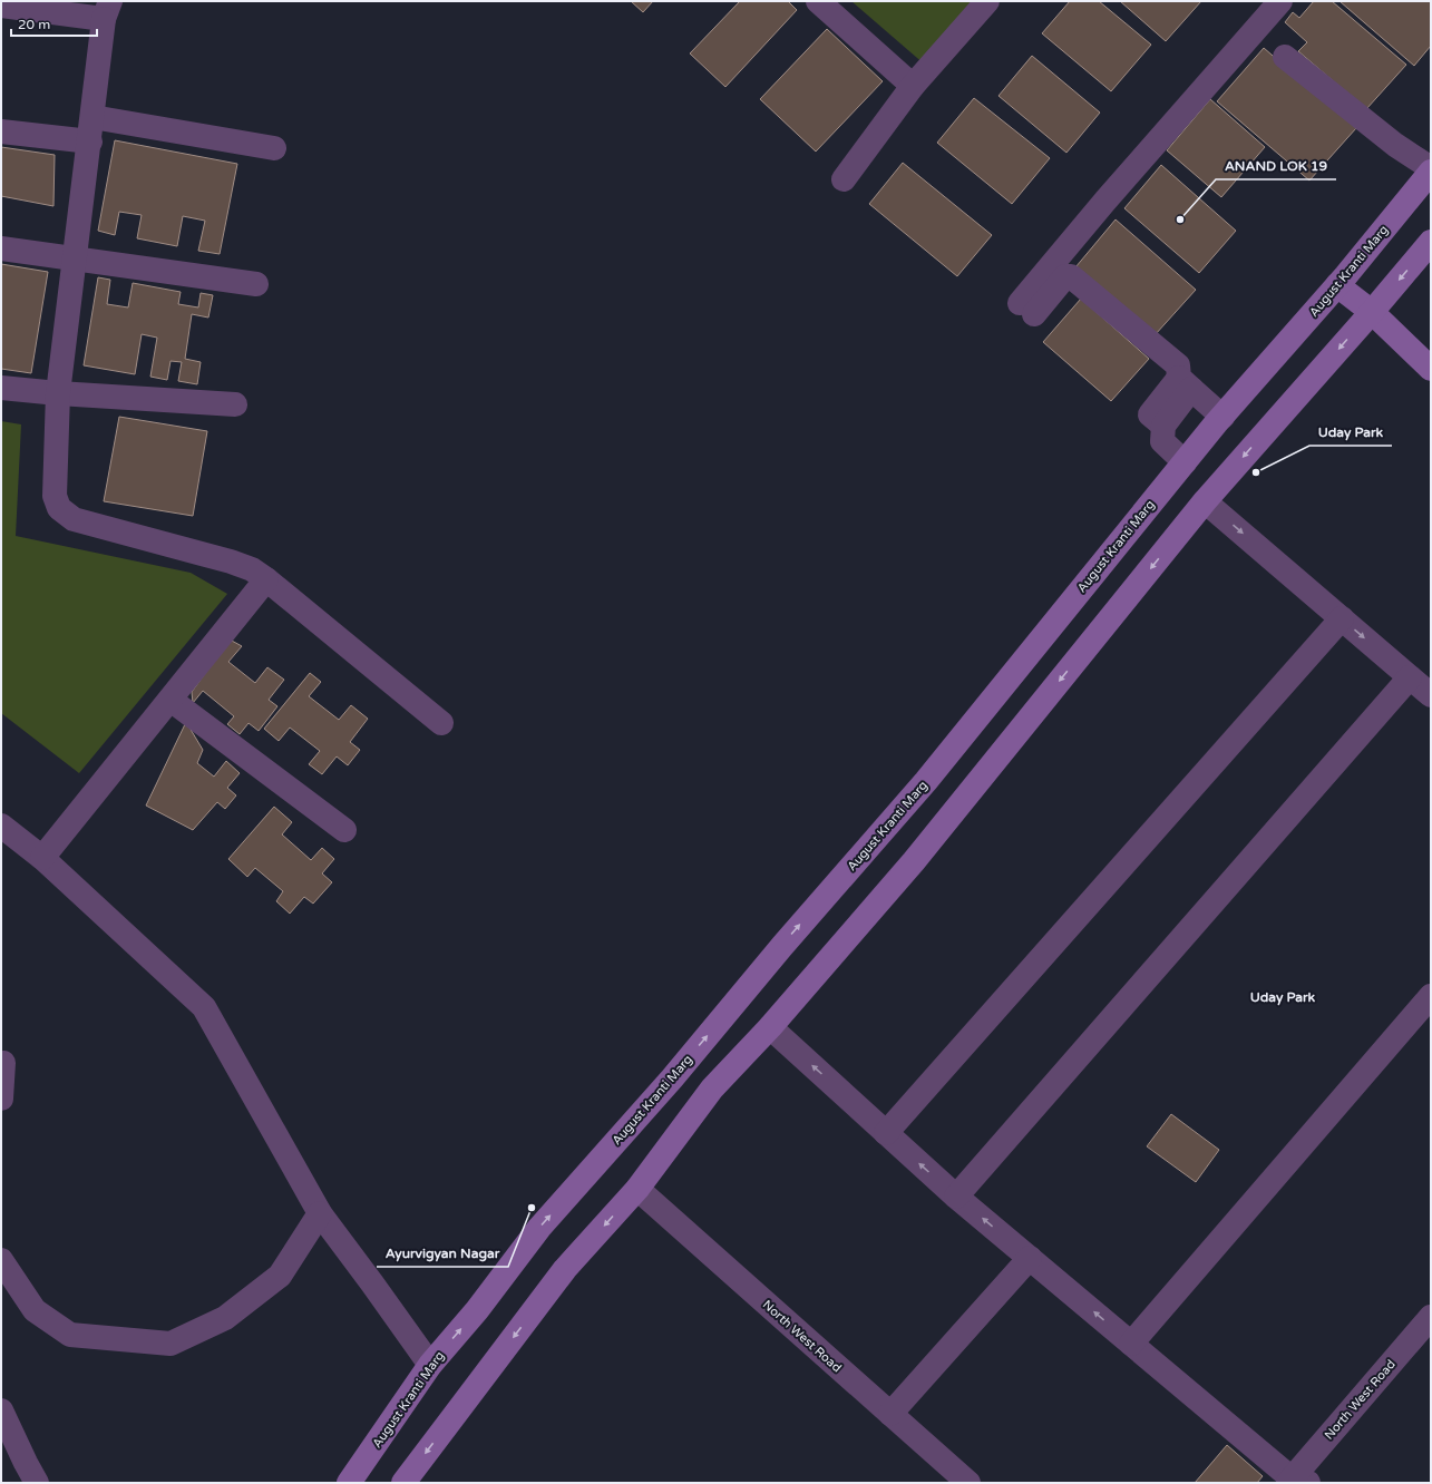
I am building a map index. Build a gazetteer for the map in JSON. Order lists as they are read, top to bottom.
{
  "streets": {
    "main road": ["August Kranti Marg"],
    "street": ["North West Road"]
  },
  "districts": ["Uday Park"],
  "places": ["ANAND LOK 19", "Uday Park", "Ayurvigyan Nagar"],
  "scale_bar": "20 m"
}
